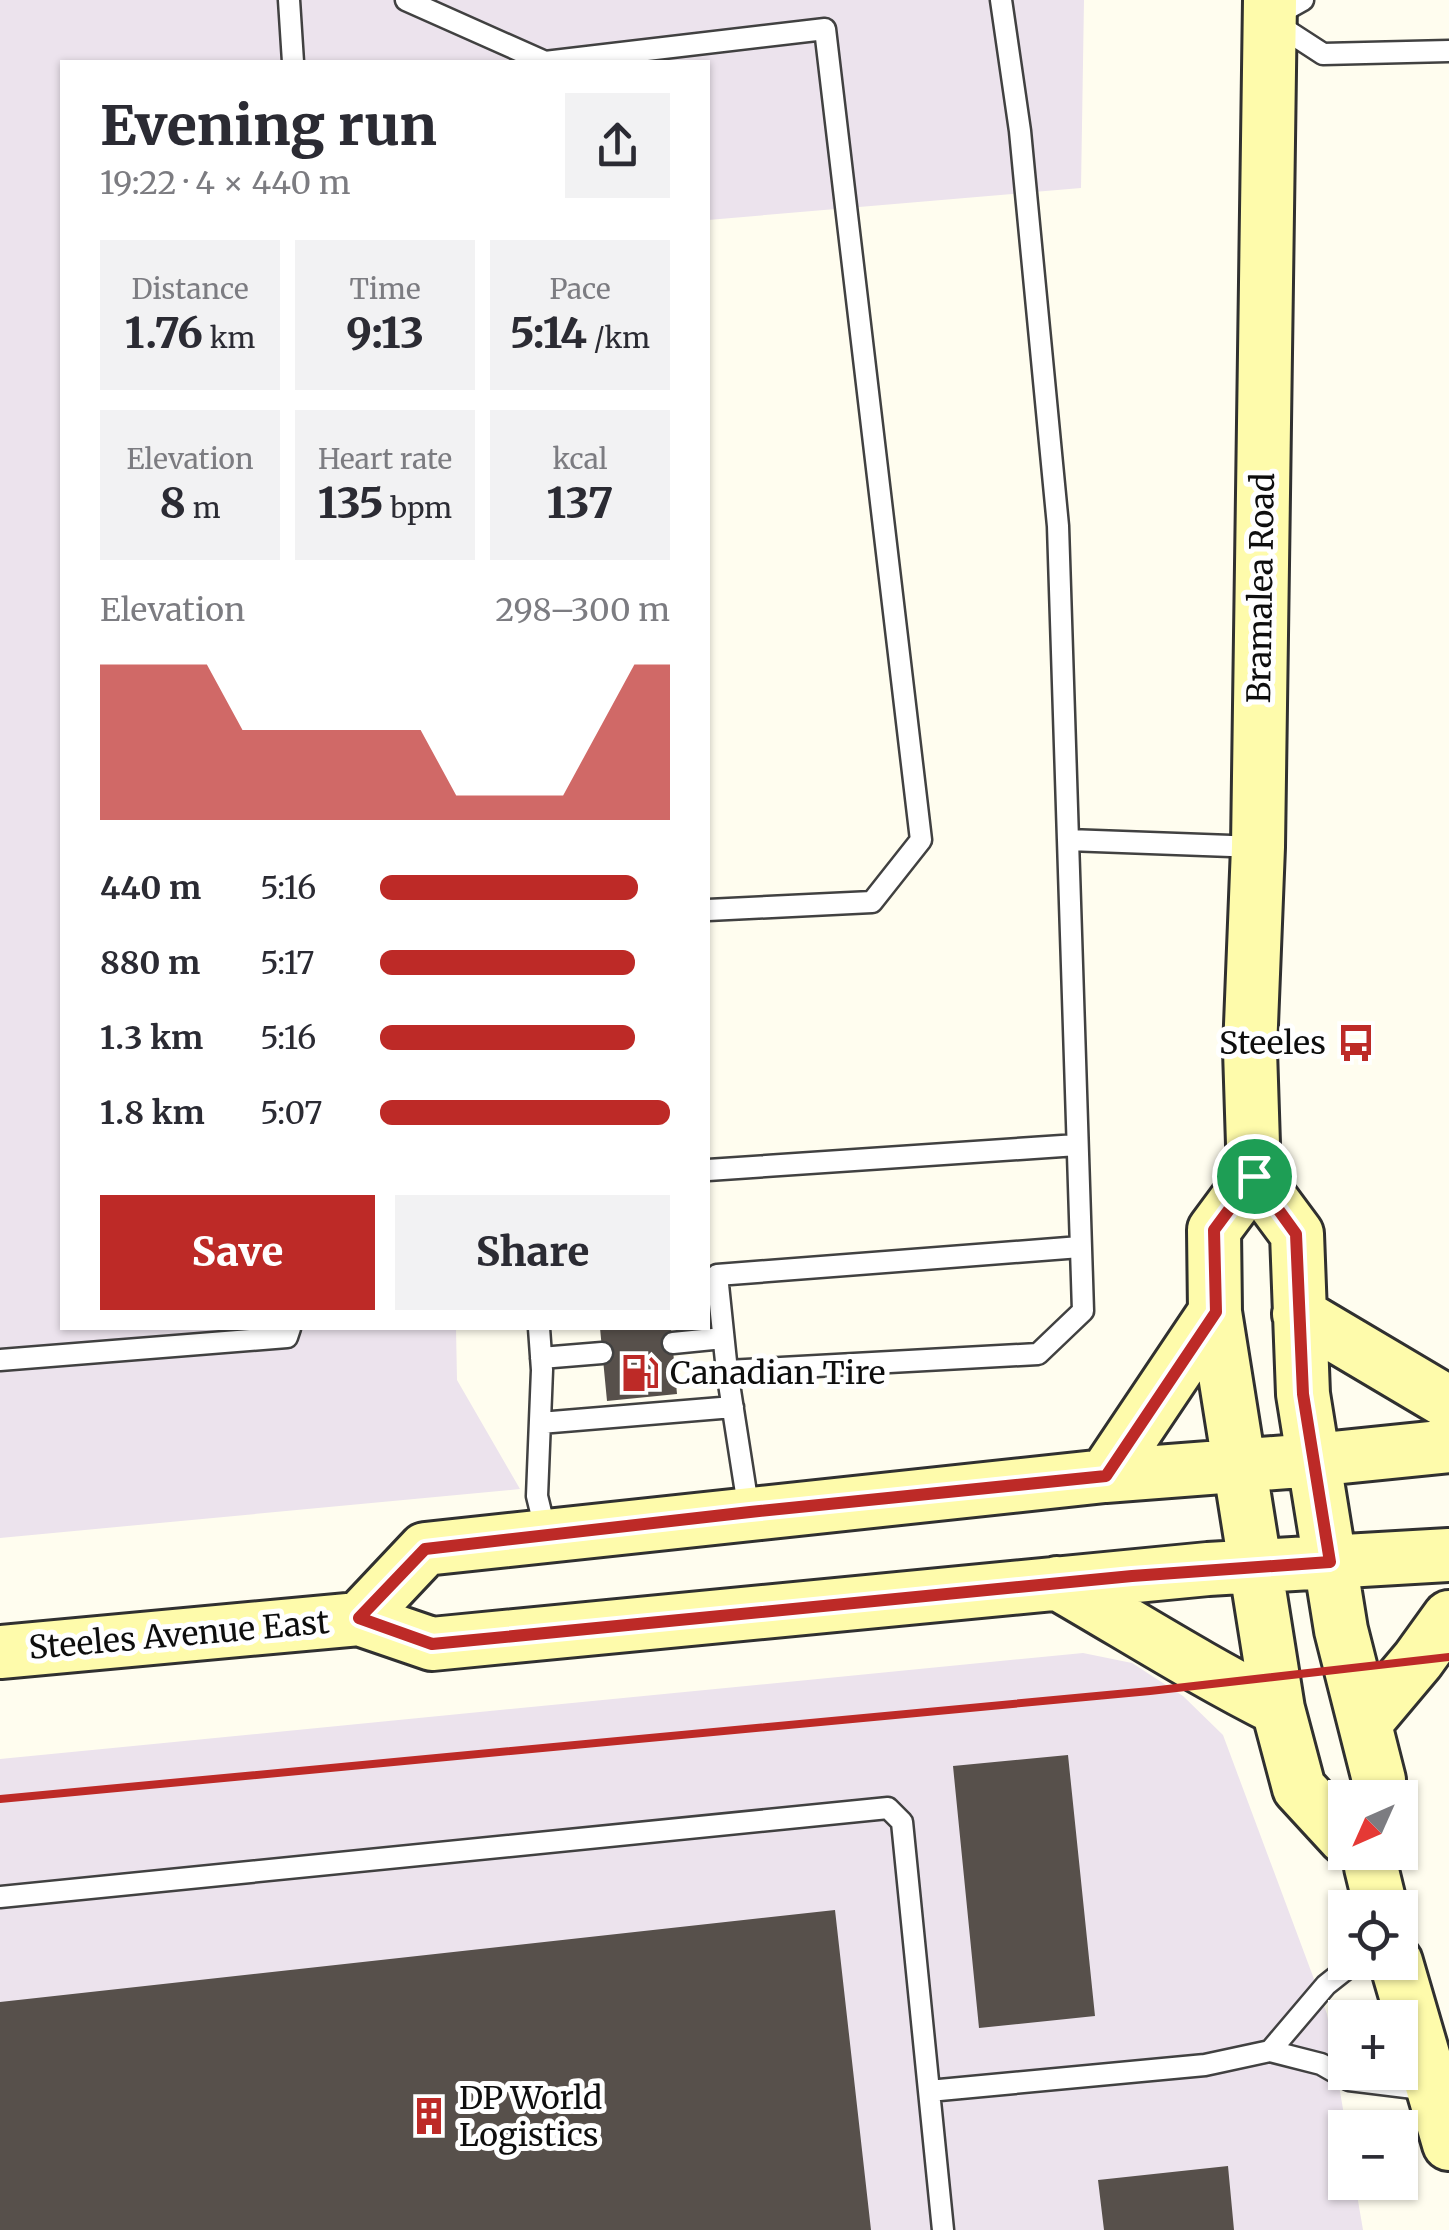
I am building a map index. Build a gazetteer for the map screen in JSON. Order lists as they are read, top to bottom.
{
  "streets": {
    "main road": ["Bramalea Road", "Steeles Avenue East"]
  },
  "places": {
    "bus stop": ["Steeles"],
    "fuel station": ["Canadian Tire"],
    "building": ["DP World Logistics"]
  },
  "north": "bottom left",
  "page": {
    "heading": ["Evening run", "19:22 · 4 × 440 m"],
    "stats": [
      ["Distance", "1.76 km"],
      ["Time", "9:13"],
      ["Pace", "5:14 /km"],
      ["Elevation", "8 m"],
      ["Heart rate", "135 bpm"],
      ["kcal", "137"]
    ],
    "chart": ["Elevation", "298–300 m"],
    "list": [
      {
        "name": "440 m",
        "note": "5:16"
      },
      {
        "name": "880 m",
        "note": "5:17"
      },
      {
        "name": "1.3 km",
        "note": "5:16"
      },
      {
        "name": "1.8 km",
        "note": "5:07"
      }
    ],
    "buttons": ["Save", "Share"],
    "map_buttons": ["+", "−"]
  }
}
